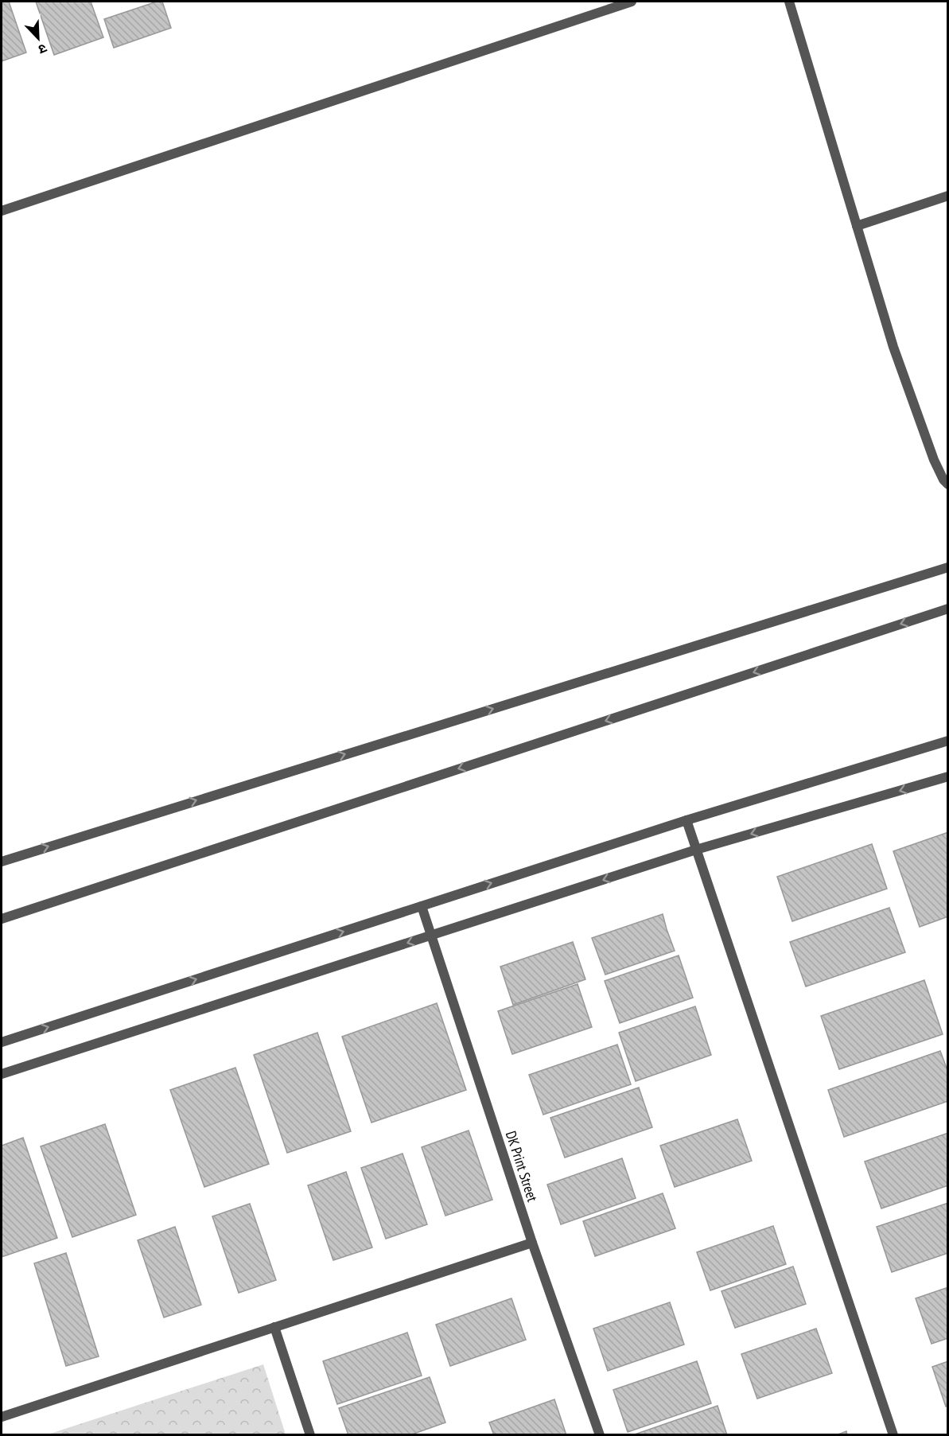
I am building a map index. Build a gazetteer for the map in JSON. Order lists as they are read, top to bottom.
{
  "streets": {
    "street": ["DK Print Street"]
  },
  "north": "bottom right"
}
